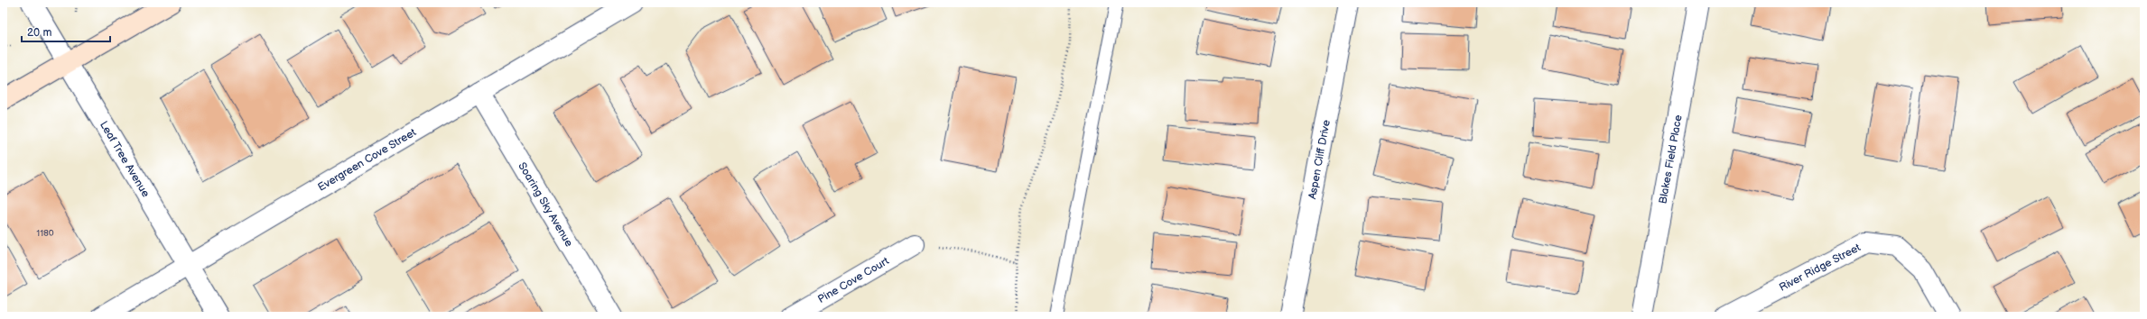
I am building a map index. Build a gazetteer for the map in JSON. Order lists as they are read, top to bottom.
{
  "streets": {
    "street": [
      "Leaf Tree Avenue",
      "Evergreen Cove Street",
      "Aspen Cliff Drive",
      "Blakes Field Place",
      "Soaring Sky Avenue",
      "River Ridge Street",
      "Pine Cove Court"
    ]
  },
  "crossings": [
    ["Leaf Tree Avenue", "Evergreen Cove Street"],
    ["Evergreen Cove Street", "Soaring Sky Avenue"]
  ],
  "house_numbers": ["1180"],
  "scale_bar": "20 m"
}
